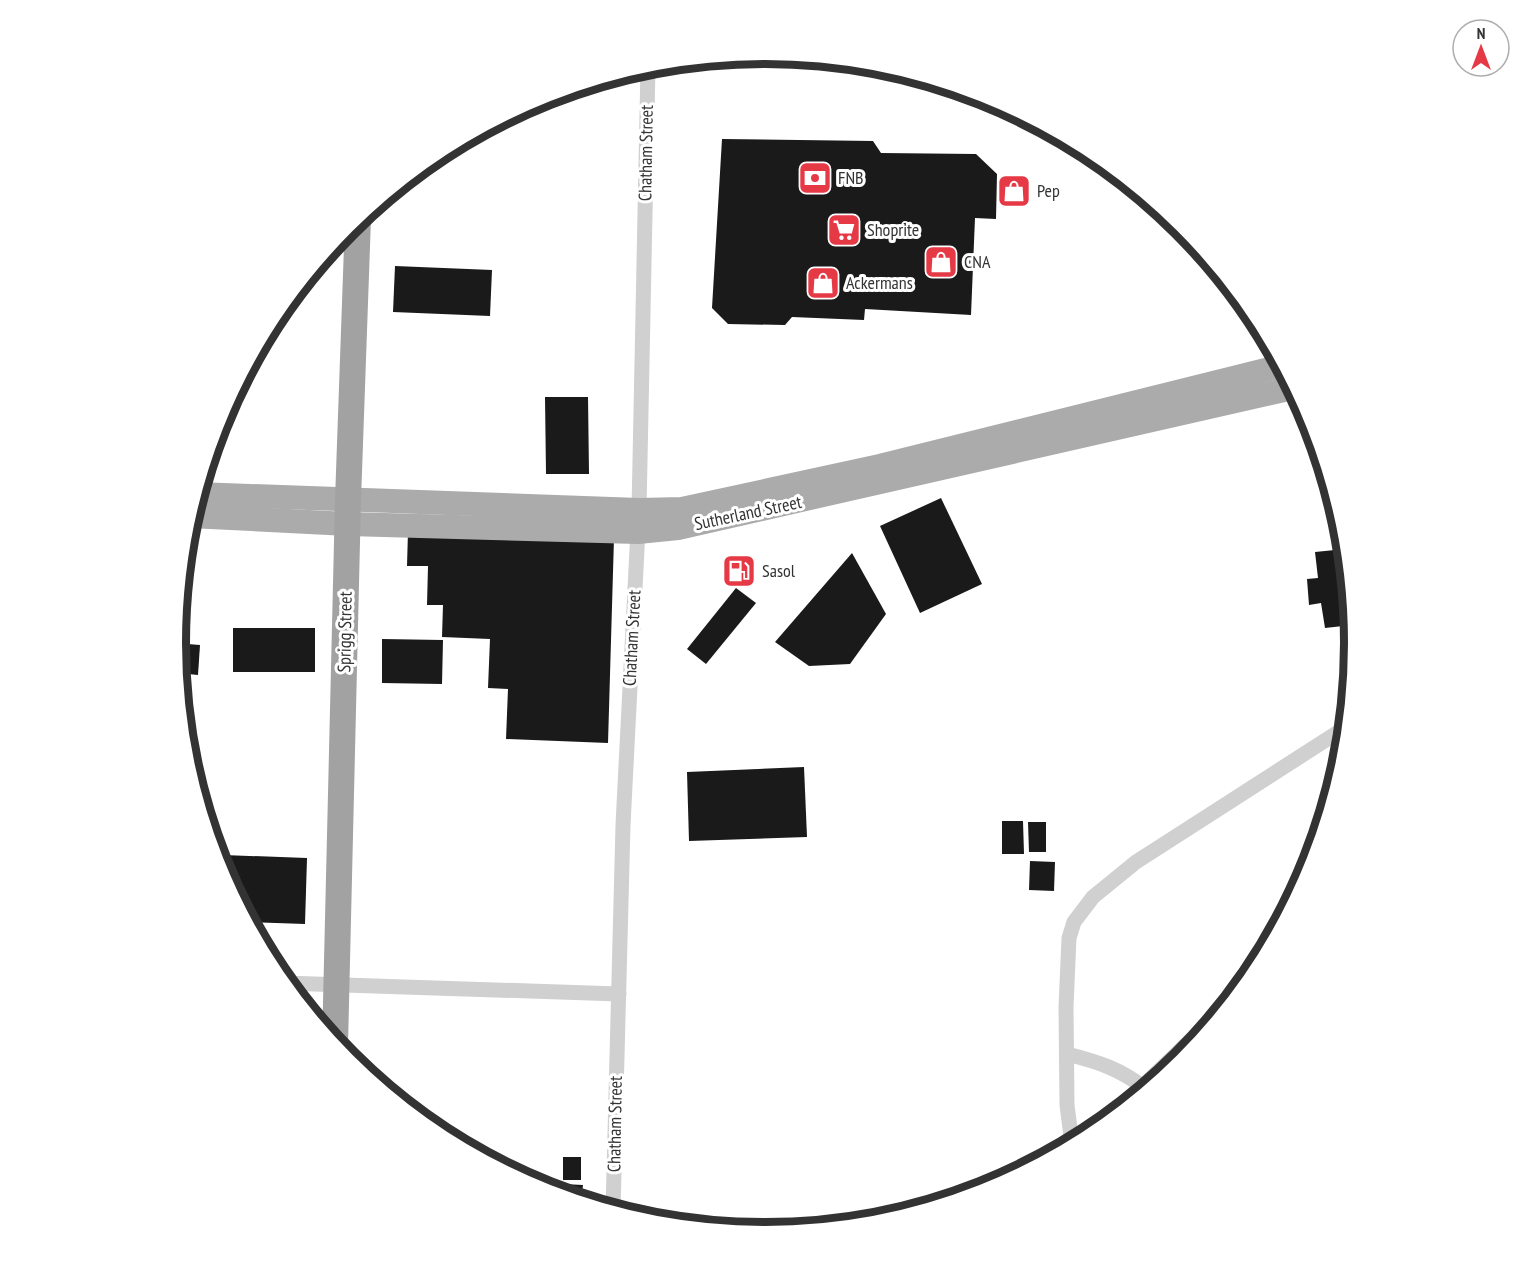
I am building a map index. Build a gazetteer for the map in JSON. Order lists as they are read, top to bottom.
{
  "streets": {
    "highway": ["Sprigg Street"],
    "main road": ["Sutherland Street"],
    "street": ["Chatham Street"]
  },
  "crossings": [
    ["Chatham Street", "Sutherland Street"],
    ["Sutherland Street", "Sprigg Street"]
  ],
  "places": {
    "bank": ["FNB"],
    "shop": ["Pep", "CNA", "Ackermans"],
    "supermarket": ["Shoprite"],
    "fuel station": ["Sasol"]
  },
  "north": "top"
}
